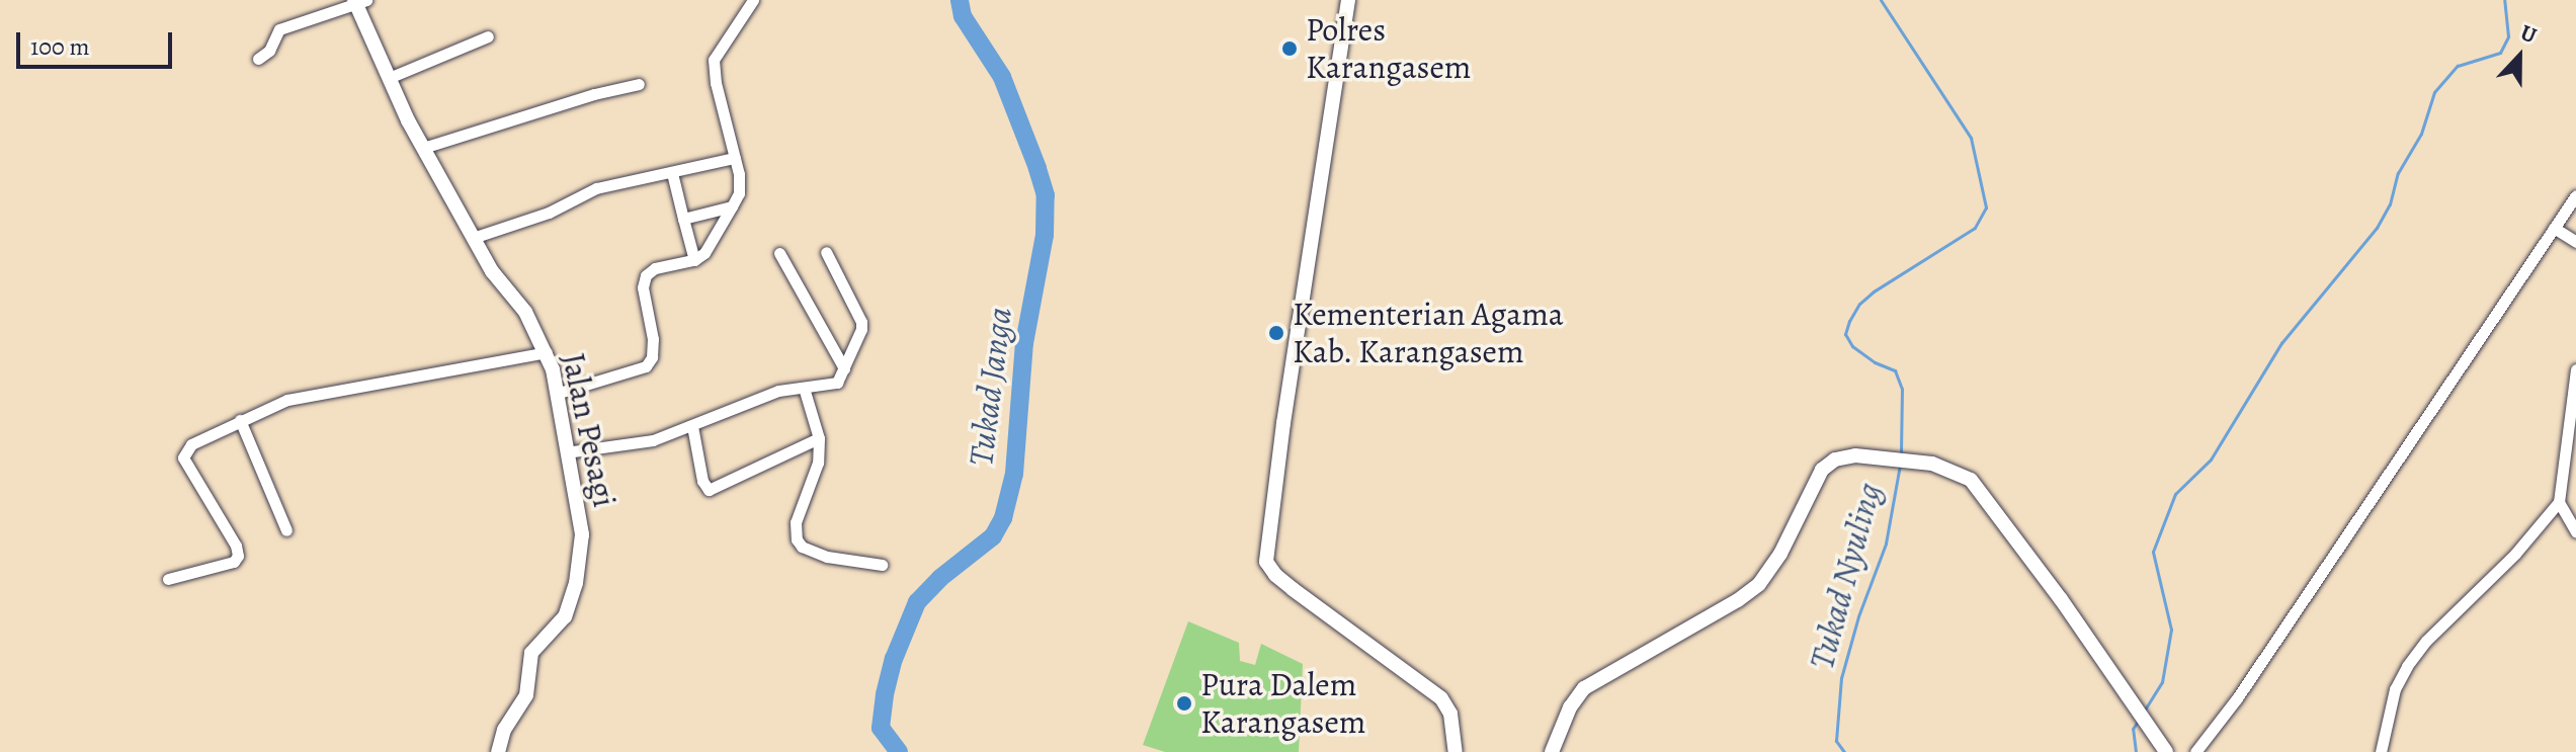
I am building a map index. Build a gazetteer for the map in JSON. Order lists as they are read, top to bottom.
{
  "streets": {
    "street": ["Jalan Pesagi"]
  },
  "water": ["Tukad Janga", "Tukad Nyuling"],
  "places": ["Polres Karangasem", "Kementerian Agama Kab. Karangasem", "Pura Dalem Karangasem"],
  "scale_bar": "100 m",
  "north": "top"
}
